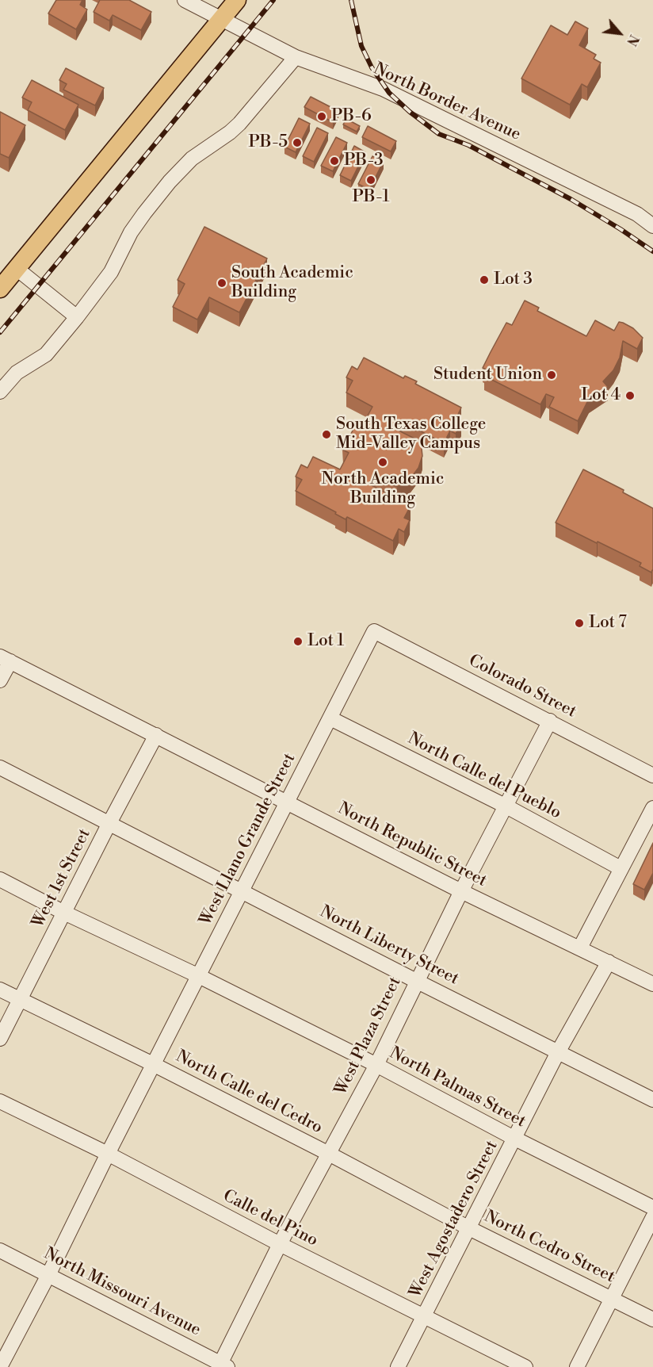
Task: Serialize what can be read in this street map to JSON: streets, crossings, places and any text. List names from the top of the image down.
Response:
{
  "streets": {
    "street": [
      "North Border Avenue",
      "Colorado Street",
      "North Calle del Pueblo",
      "West Llano Grande Street",
      "North Republic Street",
      "West 1st Street",
      "North Liberty Street",
      "West Plaza Street",
      "North Palmas Street",
      "North Calle del Cedro",
      "Calle del Pino",
      "West Agostadero Street",
      "North Cedro Street",
      "North Missouri Avenue"
    ]
  },
  "crossings": [
    ["Colorado Street", "West Llano Grande Street"],
    ["Colorado Street", "West Plaza Street"],
    ["North Calle del Pueblo", "West Llano Grande Street"],
    ["North Calle del Pueblo", "West Plaza Street"],
    ["West Llano Grande Street", "North Republic Street"],
    ["West Llano Grande Street", "North Liberty Street"],
    ["West Llano Grande Street", "North Palmas Street"],
    ["West Llano Grande Street", "North Calle del Cedro"],
    ["West Llano Grande Street", "Calle del Pino"],
    ["North Republic Street", "West 1st Street"],
    ["North Republic Street", "West Plaza Street"],
    ["North Republic Street", "West Agostadero Street"],
    ["West 1st Street", "North Liberty Street"],
    ["West 1st Street", "North Palmas Street"],
    ["North Liberty Street", "West Plaza Street"],
    ["North Liberty Street", "West Agostadero Street"],
    ["West Plaza Street", "North Palmas Street"],
    ["West Plaza Street", "North Calle del Cedro"],
    ["West Plaza Street", "Calle del Pino"],
    ["West Plaza Street", "North Cedro Street"],
    ["West Plaza Street", "North Missouri Avenue"],
    ["North Palmas Street", "West Agostadero Street"],
    ["North Calle del Cedro", "North Cedro Street"],
    ["Calle del Pino", "West Agostadero Street"],
    ["West Agostadero Street", "North Cedro Street"]
  ],
  "places": [
    "PB-6",
    "PB-5",
    "PB-3",
    "PB-1",
    "Lot 3",
    "South Academic Building",
    "Student Union",
    "Lot 4",
    "South Texas College Mid-Valley Campus",
    "North Academic Building",
    "Lot 7",
    "Lot 1"
  ],
  "north": "bottom right"
}
